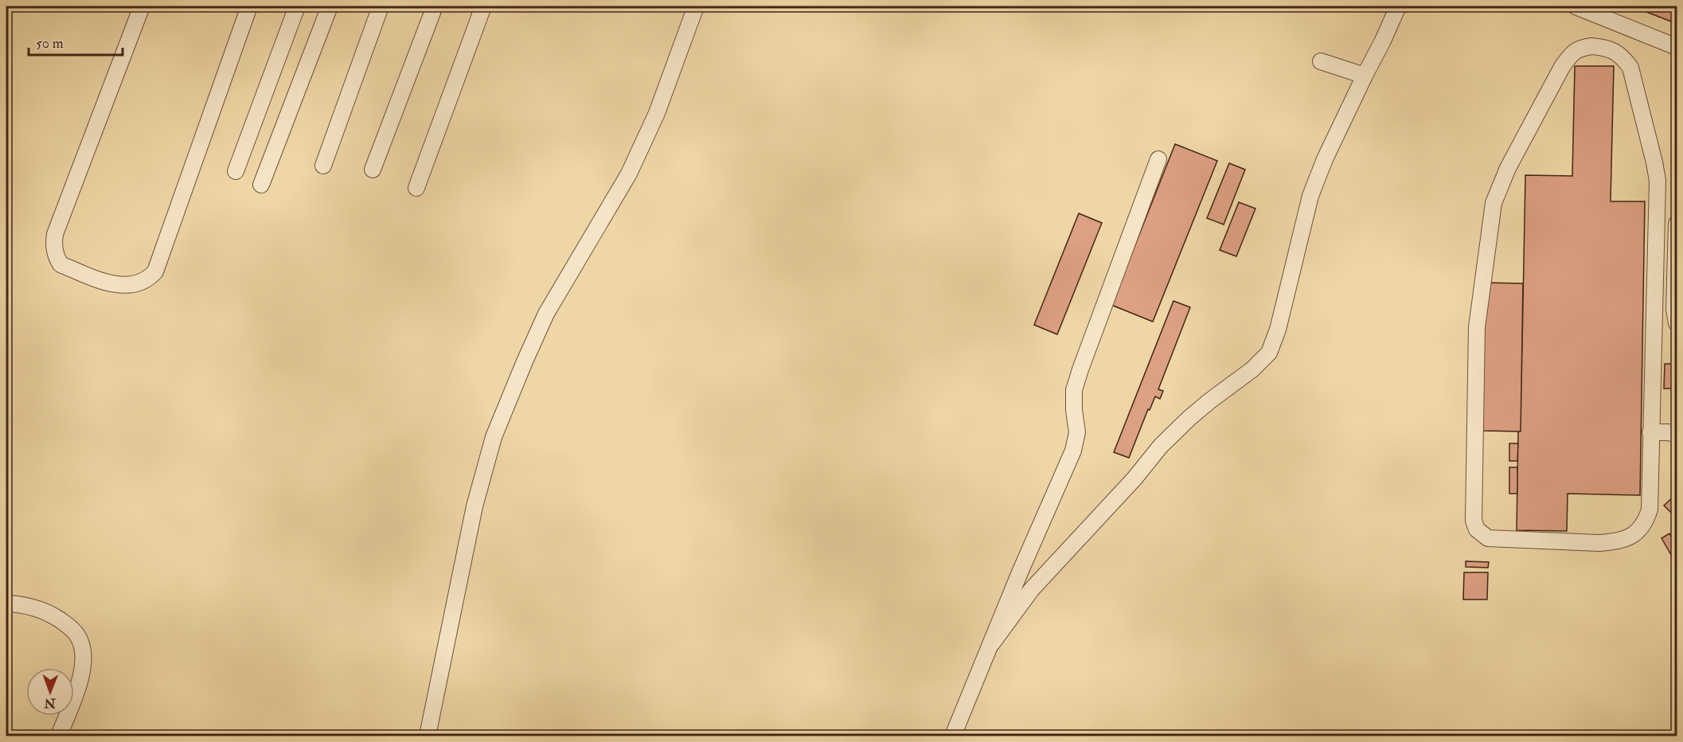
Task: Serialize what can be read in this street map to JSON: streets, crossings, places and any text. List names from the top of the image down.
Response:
{
  "scale_bar": "50 m",
  "north": "bottom"
}
